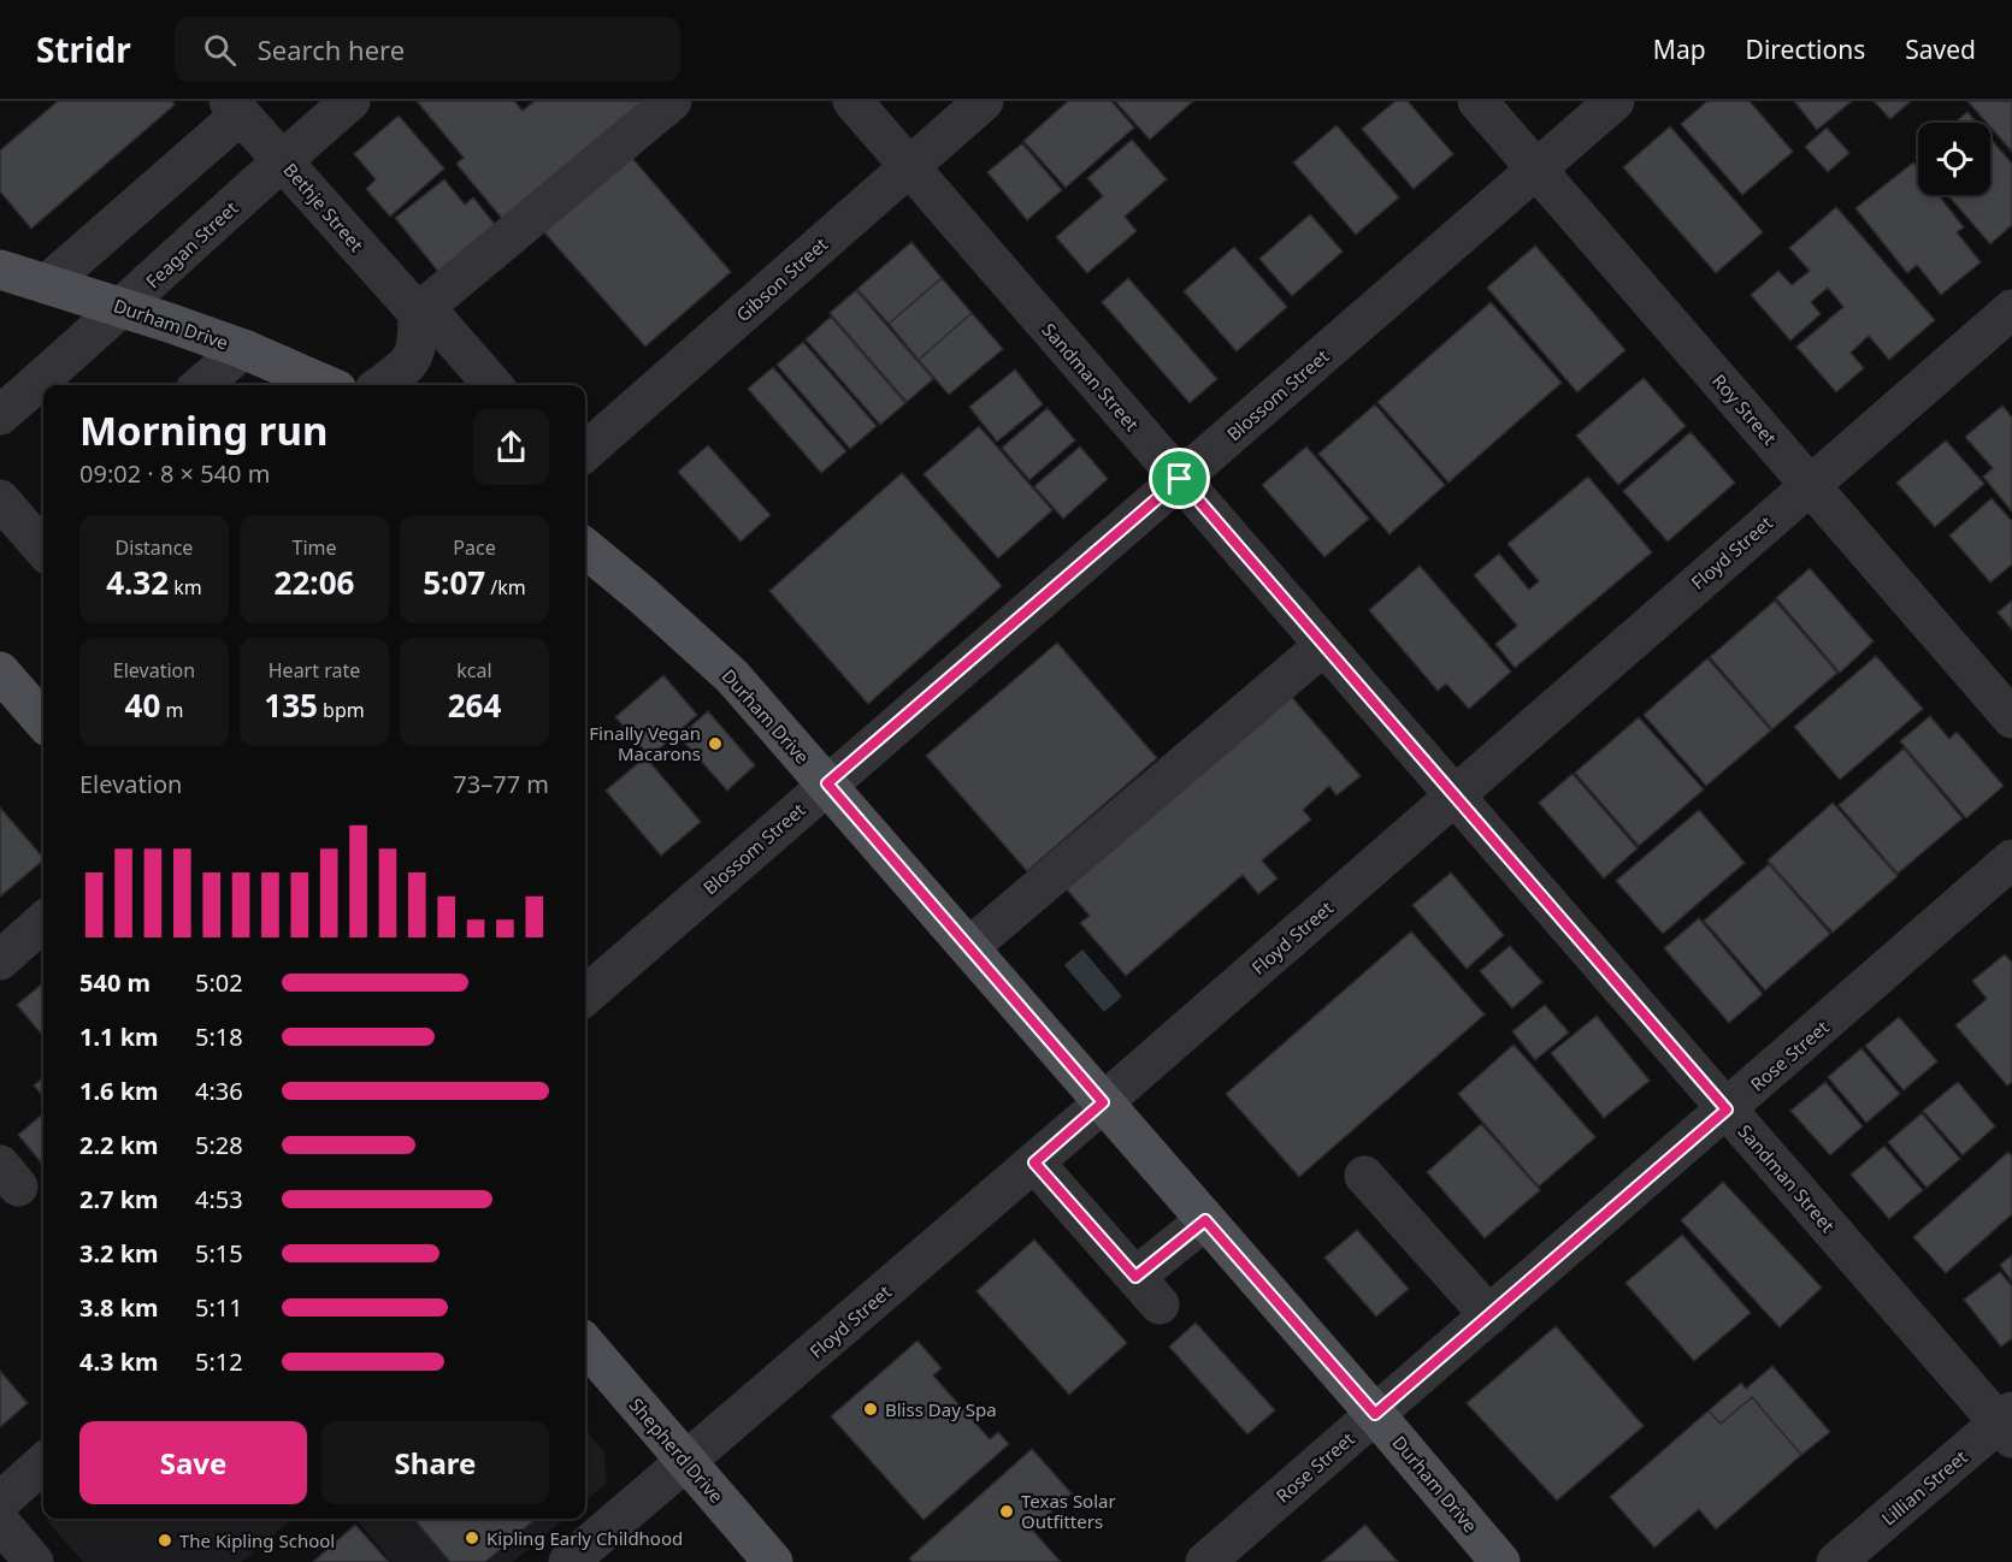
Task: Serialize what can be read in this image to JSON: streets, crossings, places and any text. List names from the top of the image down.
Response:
{
  "streets": {
    "main road": ["Durham Drive", "Shepherd Drive"],
    "street": [
      "Bethje Street",
      "Feagan Street",
      "Gibson Street",
      "Sandman Street",
      "Blossom Street",
      "Roy Street",
      "Floyd Street",
      "Rose Street",
      "Lillian Street"
    ]
  },
  "crossings": [
    ["Bethje Street", "Feagan Street"],
    ["Feagan Street", "Durham Drive"],
    ["Gibson Street", "Sandman Street"],
    ["Durham Drive", "Blossom Street"],
    ["Durham Drive", "Floyd Street"],
    ["Durham Drive", "Rose Street"],
    ["Sandman Street", "Blossom Street"],
    ["Sandman Street", "Floyd Street"],
    ["Sandman Street", "Rose Street"],
    ["Sandman Street", "Lillian Street"],
    ["Blossom Street", "Roy Street"],
    ["Roy Street", "Floyd Street"],
    ["Floyd Street", "Shepherd Drive"]
  ],
  "places": [
    "Finally Vegan Macarons",
    "Bliss Day Spa",
    "Texas Solar Outfitters",
    "Kipling Early Childhood",
    "The Kipling School"
  ],
  "page": {
    "header": "Stridr",
    "search": "Search here",
    "nav": ["Map", "Directions", "Saved"],
    "heading": ["Morning run", "09:02 · 8 × 540 m"],
    "stats": [
      ["Distance", "4.32 km"],
      ["Time", "22:06"],
      ["Pace", "5:07 /km"],
      ["Elevation", "40 m"],
      ["Heart rate", "135 bpm"],
      ["kcal", "264"]
    ],
    "chart": ["Elevation", "73–77 m"],
    "list": [
      {
        "name": "540 m",
        "note": "5:02"
      },
      {
        "name": "1.1 km",
        "note": "5:18"
      },
      {
        "name": "1.6 km",
        "note": "4:36"
      },
      {
        "name": "2.2 km",
        "note": "5:28"
      },
      {
        "name": "2.7 km",
        "note": "4:53"
      },
      {
        "name": "3.2 km",
        "note": "5:15"
      },
      {
        "name": "3.8 km",
        "note": "5:11"
      },
      {
        "name": "4.3 km",
        "note": "5:12"
      }
    ],
    "buttons": ["Save", "Share"]
  }
}
